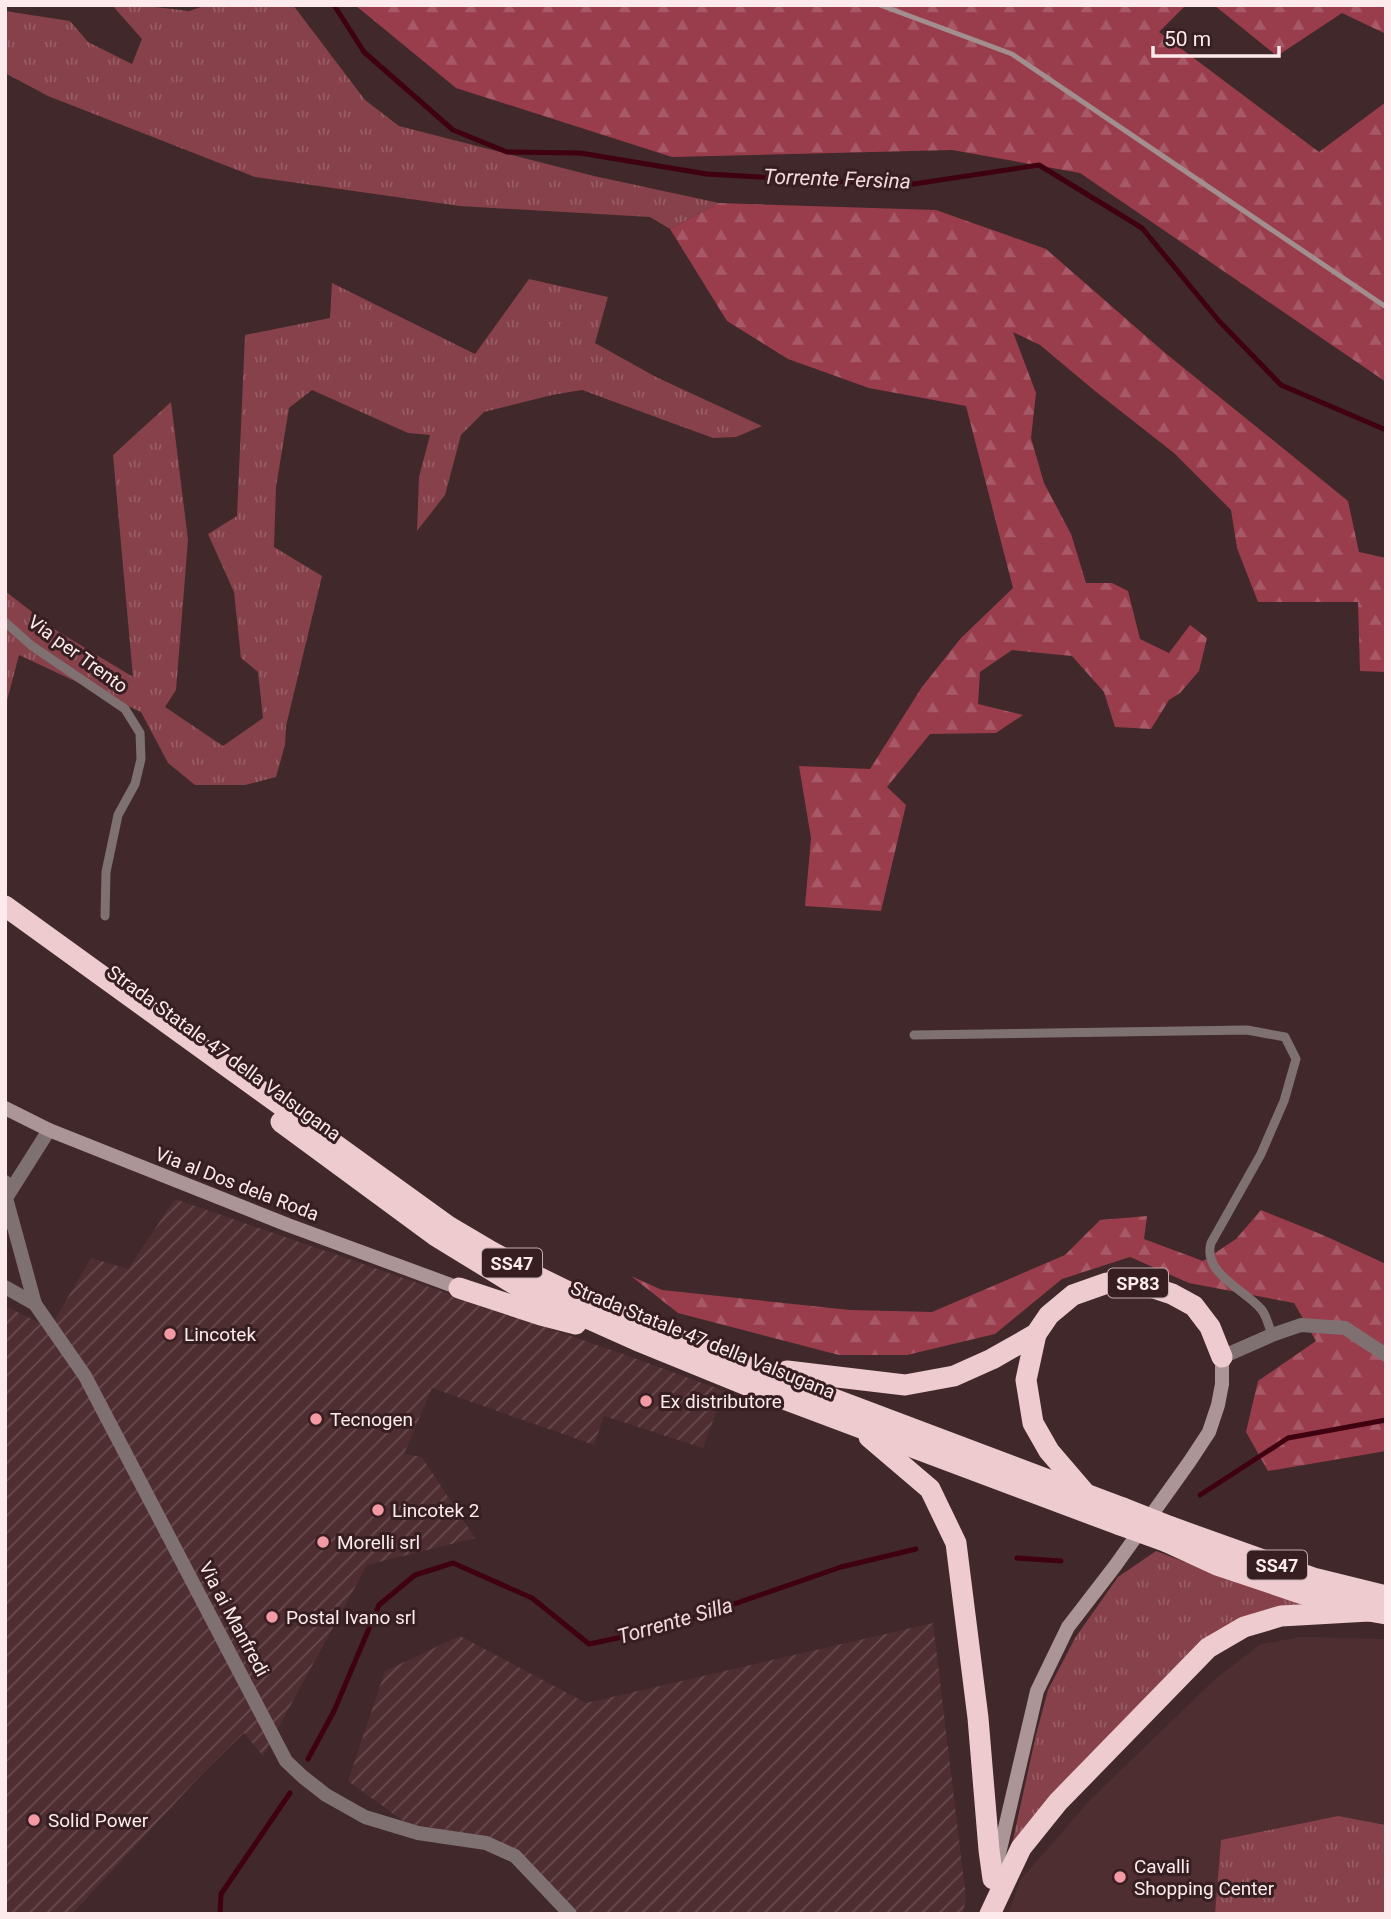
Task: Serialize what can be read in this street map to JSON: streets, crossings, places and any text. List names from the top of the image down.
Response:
{
  "streets": {
    "highway": ["Strada Statale 47 della Valsugana", "SS47", "SP83"],
    "main road": ["Via al Dos dela Roda"],
    "street": ["Via ai Manfredi"],
    "lane": ["Via per Trento"]
  },
  "crossings": [
    ["Strada Statale 47 della Valsugana", "SP83"]
  ],
  "water": ["Torrente Fersina", "Torrente Silla"],
  "places": [
    "Lincotek",
    "Ex distributore",
    "Tecnogen",
    "Lincotek 2",
    "Morelli srl",
    "Postal Ivano srl",
    "Solid Power",
    "Cavalli Shopping Center"
  ],
  "scale_bar": "50 m"
}
